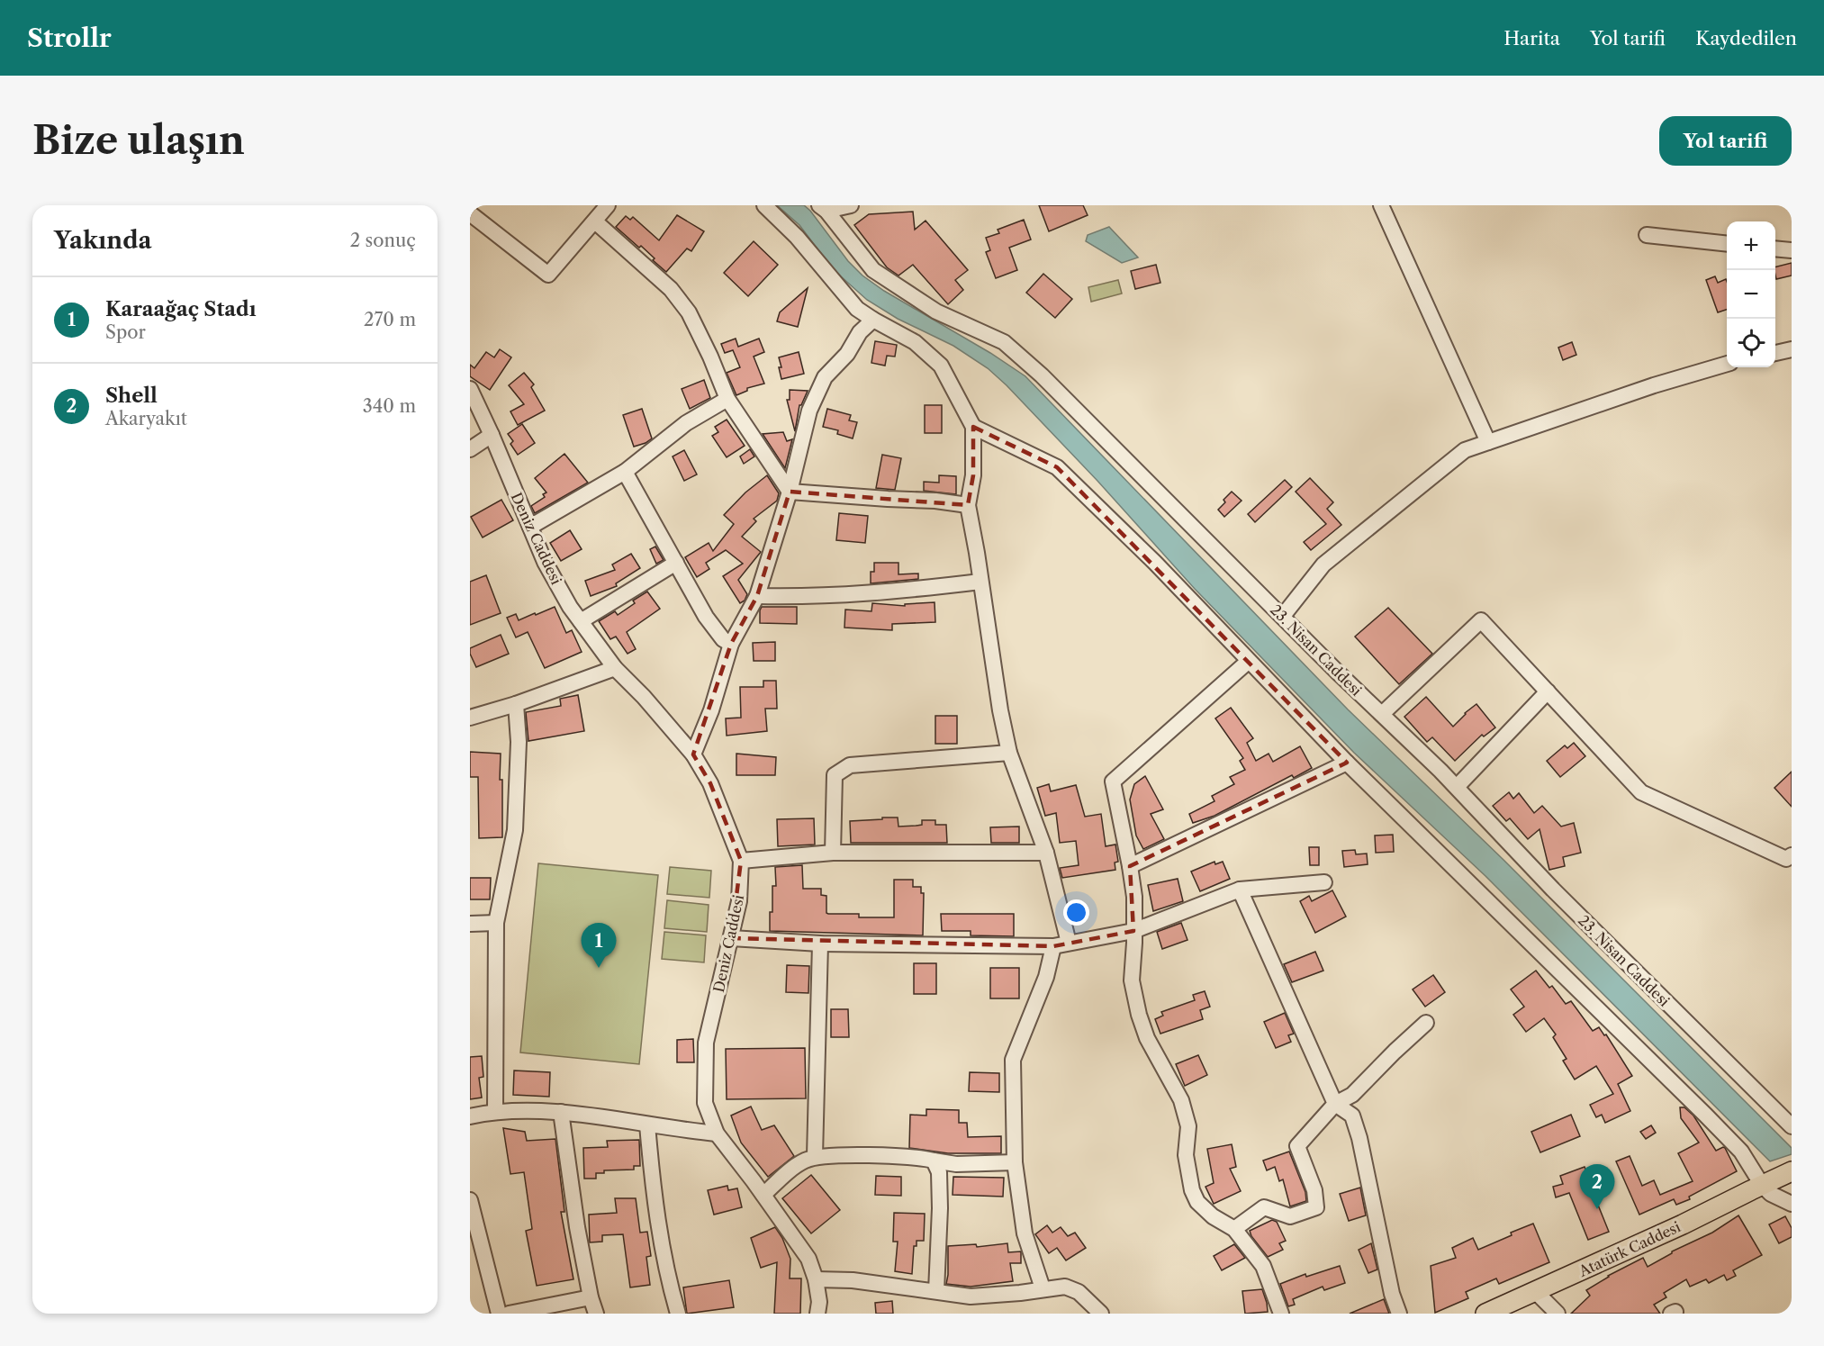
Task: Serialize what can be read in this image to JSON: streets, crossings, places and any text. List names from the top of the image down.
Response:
{
  "streets": {
    "main road": ["Atatürk Caddesi"],
    "street": ["Deniz Caddesi", "23. Nisan Caddesi"]
  },
  "page": {
    "header": "Strollr",
    "nav": ["Harita", "Yol tarifi", "Kaydedilen"],
    "buttons": "Yol tarifi",
    "title": "Bize ulaşın",
    "heading": ["Yakında", "2 sonuç"],
    "map_buttons": ["+", "−"],
    "list": [
      {
        "mark": "1",
        "name": "Karaağaç Stadı",
        "note": "Spor",
        "value": "270 m"
      },
      {
        "mark": "2",
        "name": "Shell",
        "note": "Akaryakıt",
        "value": "340 m"
      }
    ],
    "pins": ["1", "2"]
  }
}
